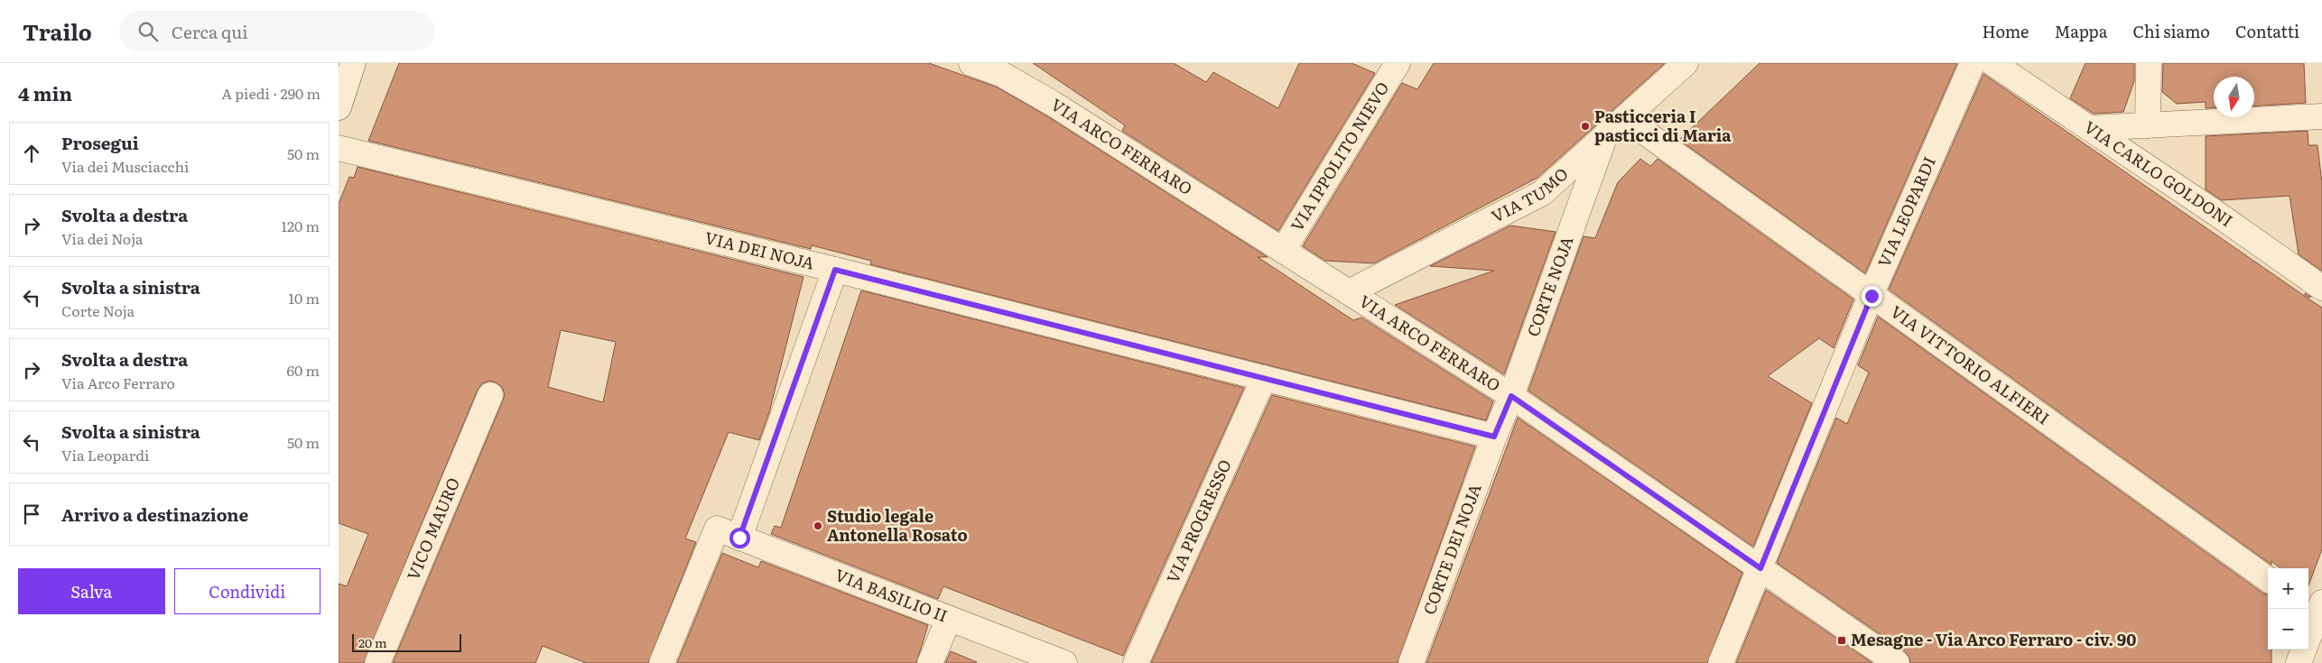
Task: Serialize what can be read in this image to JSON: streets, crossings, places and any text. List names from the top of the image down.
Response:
{
  "streets": {
    "street": [
      "VIA ARCO FERRARO",
      "VIA IPPOLITO NIEVO",
      "VIA CARLO GOLDONI",
      "VIA TUMO",
      "VIA LEOPARDI",
      "VIA DEI NOJA",
      "CORTE NOJA",
      "VIA VITTORIO ALFIERI",
      "VIA PROGRESSO",
      "VICO MAURO",
      "CORTE DEI NOJA",
      "VIA BASILIO II"
    ]
  },
  "crossings": [
    ["VIA ARCO FERRARO", "VIA IPPOLITO NIEVO"],
    ["VIA ARCO FERRARO", "VIA TUMO"],
    ["VIA ARCO FERRARO", "VIA LEOPARDI"],
    ["VIA ARCO FERRARO", "CORTE NOJA"],
    ["VIA TUMO", "CORTE NOJA"],
    ["VIA TUMO", "VIA VITTORIO ALFIERI"],
    ["VIA LEOPARDI", "VIA VITTORIO ALFIERI"],
    ["VIA DEI NOJA", "CORTE NOJA"],
    ["VIA DEI NOJA", "VIA PROGRESSO"],
    ["VIA DEI NOJA", "CORTE DEI NOJA"],
    ["CORTE NOJA", "CORTE DEI NOJA"]
  ],
  "places": {
    "other": ["Pasticceria I pasticci di Maria", "Studio legale Antonella Rosato"],
    "transit": ["Mesagne - Via Arco Ferraro - civ. 90"]
  },
  "scale_bar": "20 m",
  "north": "bottom",
  "page": {
    "header": "Trailo",
    "search": "Cerca qui",
    "nav": [
      "Home",
      "Mappa",
      "Chi siamo",
      "Contatti"
    ],
    "heading": ["4 min", "A piedi · 290 m"],
    "list": [
      ["Prosegui", "Via dei Musciacchi", "50 m"],
      ["Svolta a destra", "Via dei Noja", "120 m"],
      ["Svolta a sinistra", "Corte Noja", "10 m"],
      ["Svolta a destra", "Via Arco Ferraro", "60 m"],
      ["Svolta a sinistra", "Via Leopardi", "50 m"],
      "Arrivo a destinazione"
    ],
    "buttons": ["Salva", "Condividi"],
    "map_buttons": ["+", "−"],
    "scale": "20 m"
  }
}
